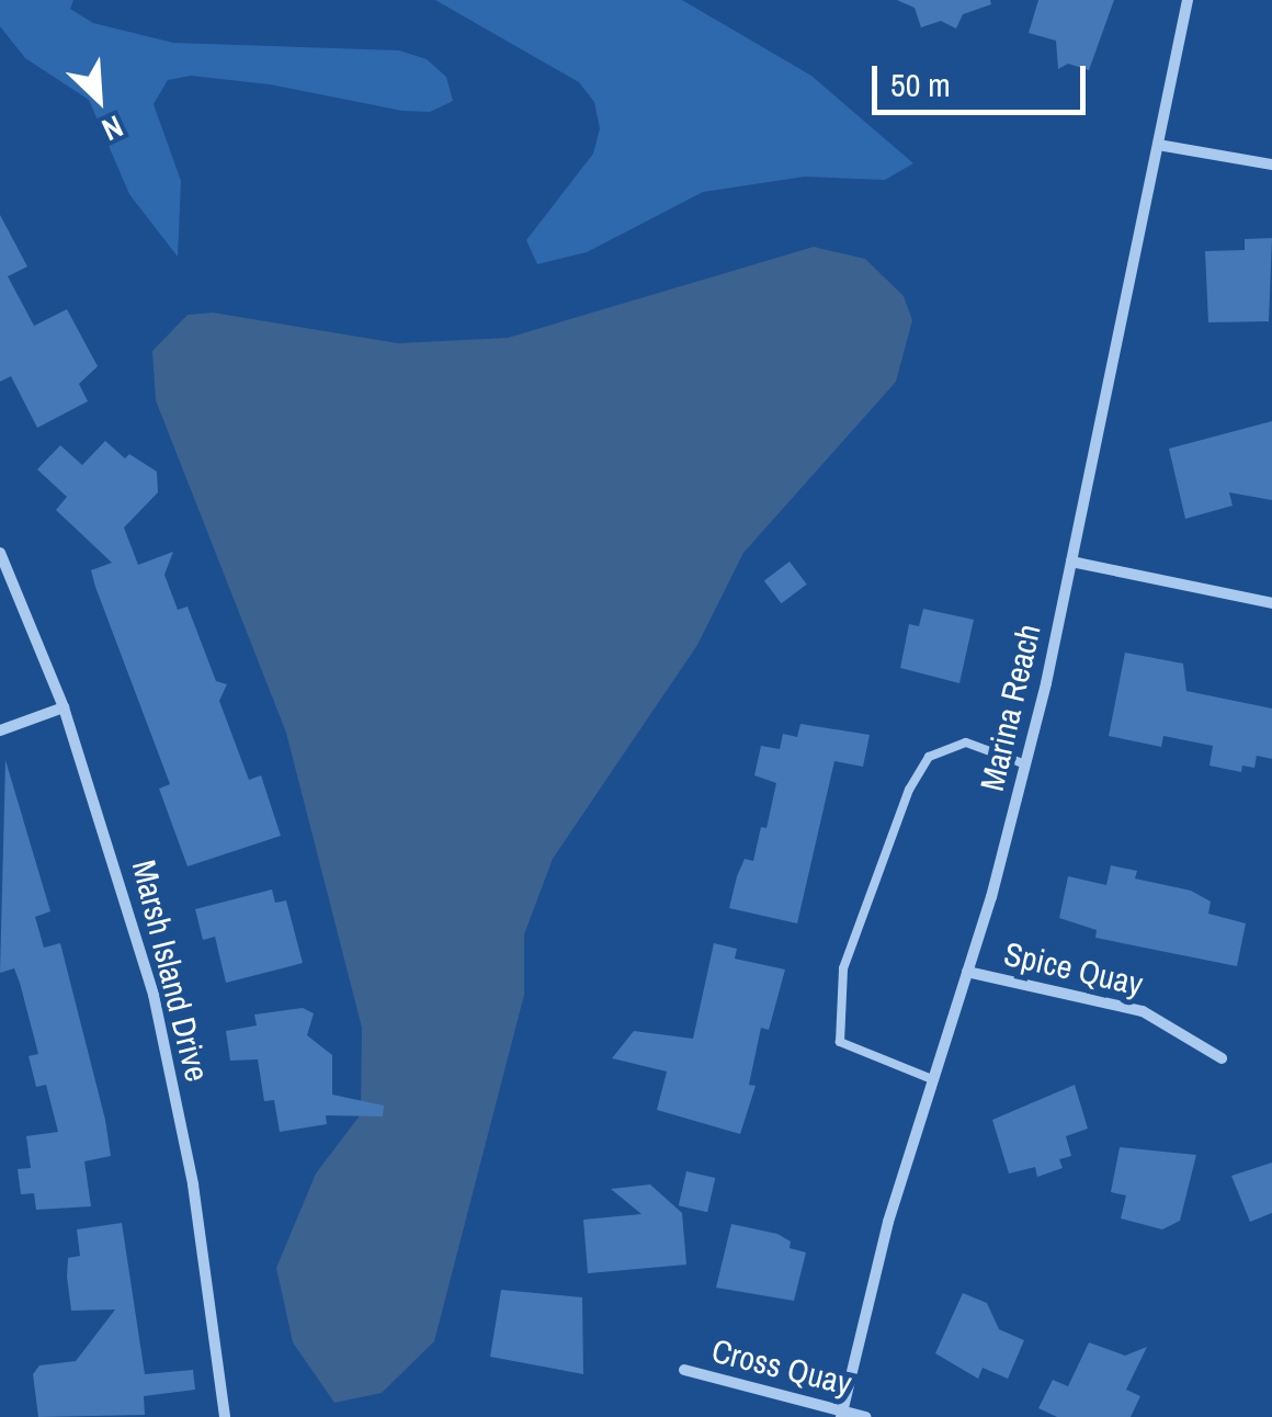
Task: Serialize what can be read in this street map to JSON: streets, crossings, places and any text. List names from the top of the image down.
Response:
{
  "streets": {
    "street": [
      "Marina Reach",
      "Spice Quay",
      "Marsh Island Drive",
      "Cross Quay"
    ]
  },
  "crossings": [
    ["Marina Reach", "Spice Quay"],
    ["Marina Reach", "Cross Quay"]
  ],
  "scale_bar": "50 m",
  "north": "bottom right"
}
